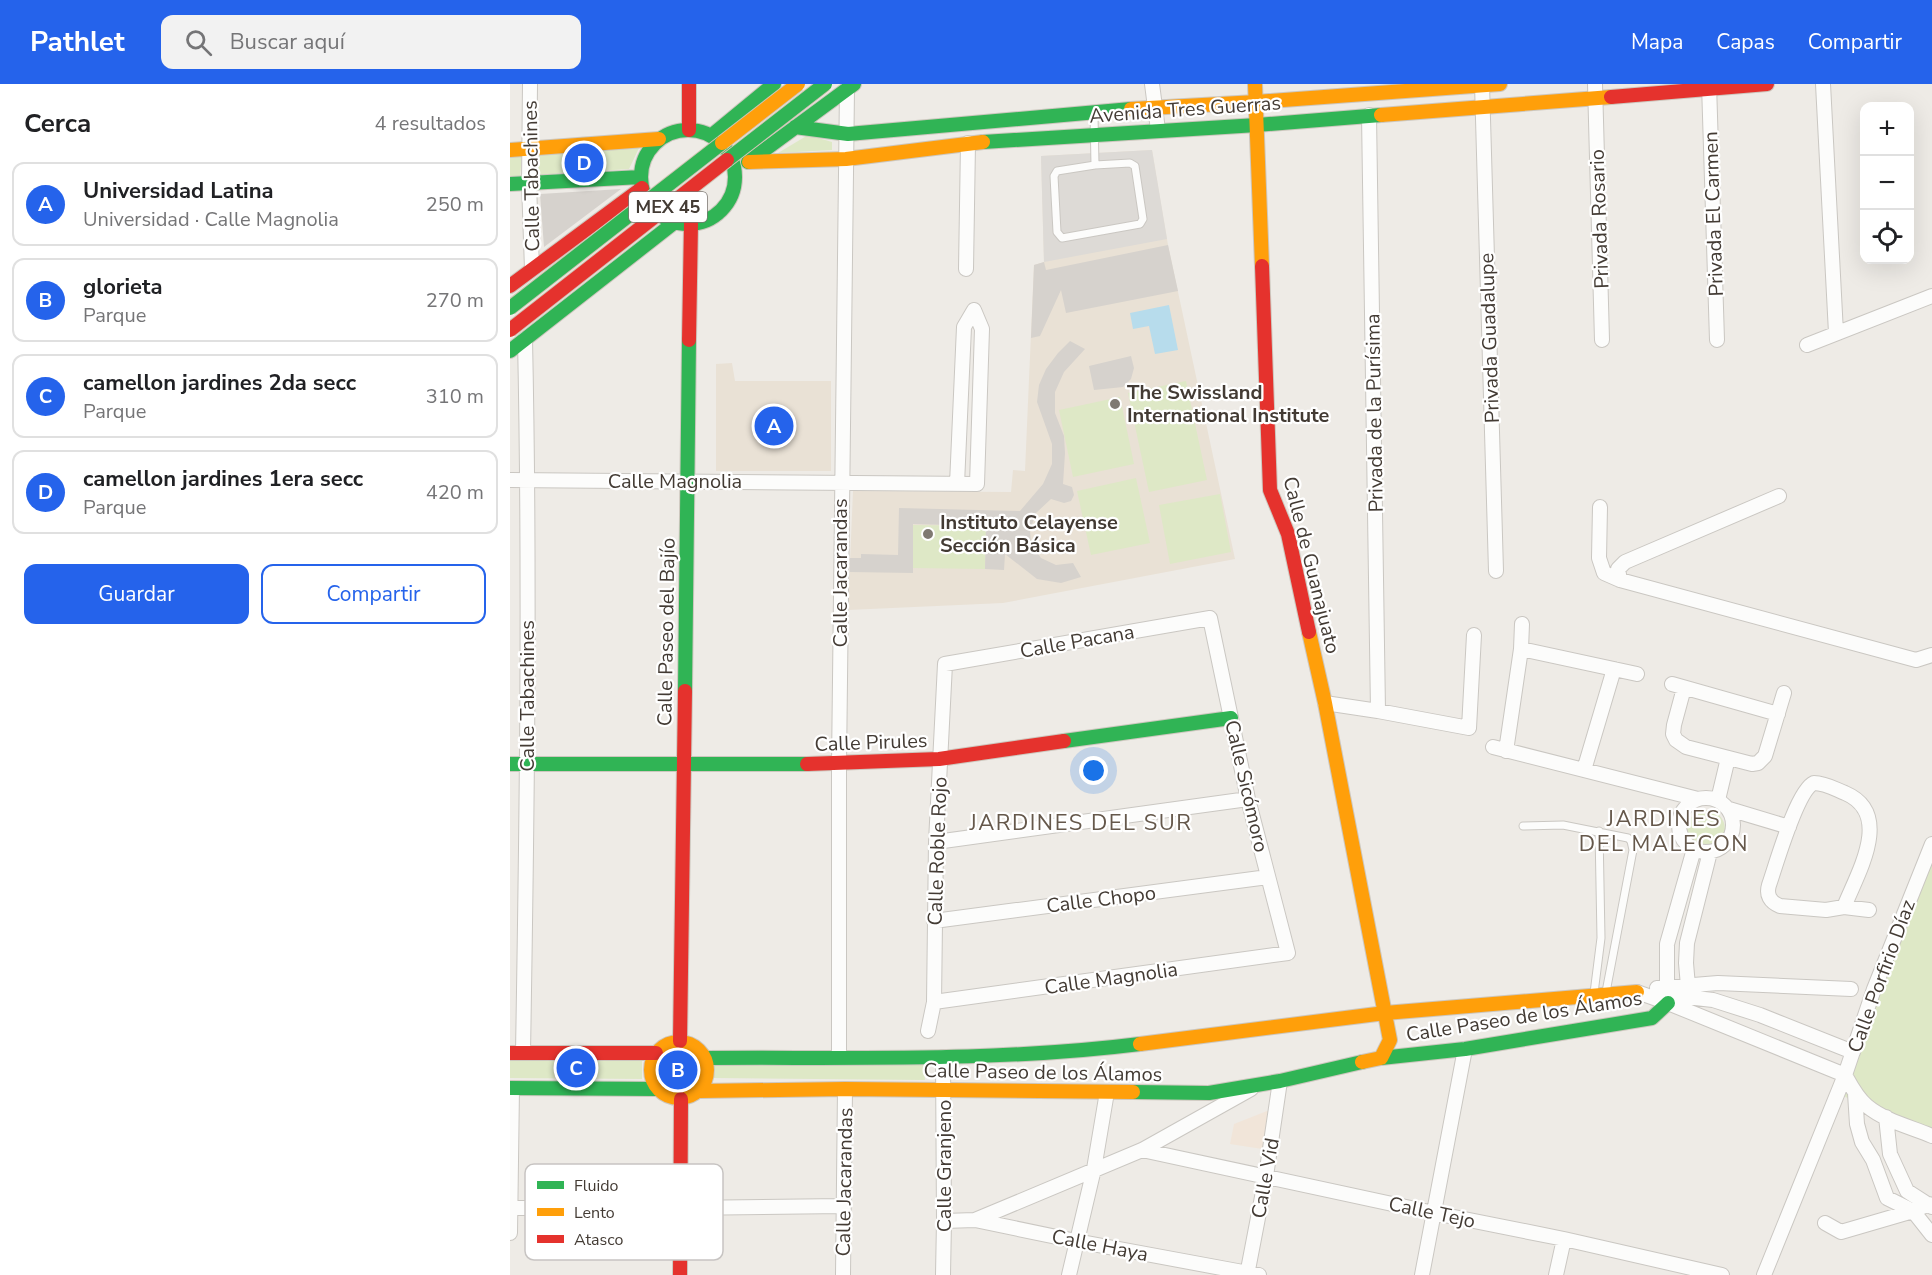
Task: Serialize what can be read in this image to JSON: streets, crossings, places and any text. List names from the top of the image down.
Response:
{
  "streets": {
    "main road": [
      "Avenida Tres Guerras",
      "MEX 45",
      "Calle de Guanajuato",
      "Calle Paseo del Bajío",
      "Calle Pirules",
      "Calle Paseo de los Álamos"
    ],
    "street": [
      "Calle Tabachines",
      "Privada El Carmen",
      "Privada Rosario",
      "Privada Guadalupe",
      "Privada de la Purísima",
      "Calle Magnolia",
      "Calle Jacarandas",
      "Calle Pacana",
      "Calle Sicómoro",
      "Calle Roble Rojo",
      "Calle Chopo",
      "Calle Porfirio Díaz",
      "Calle Granjeno",
      "Calle Vid",
      "Calle Tejo",
      "Calle Haya"
    ]
  },
  "crossings": [
    ["Avenida Tres Guerras", "Privada El Carmen"],
    ["Avenida Tres Guerras", "Privada Rosario"],
    ["Avenida Tres Guerras", "Privada Guadalupe"],
    ["Avenida Tres Guerras", "Privada de la Purísima"],
    ["Avenida Tres Guerras", "Calle de Guanajuato"],
    ["Avenida Tres Guerras", "Calle Jacarandas"],
    ["Calle Tabachines", "Calle Magnolia"],
    ["Calle Tabachines", "Calle Pirules"],
    ["Calle Magnolia", "Calle Jacarandas"],
    ["Calle Magnolia", "Calle Paseo del Bajío"],
    ["Calle Magnolia", "Calle Sicómoro"],
    ["Calle Magnolia", "Calle Roble Rojo"],
    ["Calle de Guanajuato", "Calle Paseo de los Álamos"],
    ["Calle Jacarandas", "Calle Pirules"],
    ["Calle Jacarandas", "Calle Paseo de los Álamos"],
    ["Calle Paseo del Bajío", "Calle Pirules"],
    ["Calle Paseo del Bajío", "Calle Paseo de los Álamos"],
    ["Calle Pacana", "Calle Sicómoro"],
    ["Calle Pacana", "Calle Roble Rojo"],
    ["Calle Pirules", "Calle Sicómoro"],
    ["Calle Pirules", "Calle Roble Rojo"],
    ["Calle Sicómoro", "Calle Chopo"],
    ["Calle Roble Rojo", "Calle Chopo"],
    ["Calle Porfirio Díaz", "Calle Paseo de los Álamos"],
    ["Calle Paseo de los Álamos", "Calle Granjeno"],
    ["Calle Paseo de los Álamos", "Calle Vid"],
    ["Calle Vid", "Calle Tejo"],
    ["Calle Vid", "Calle Haya"]
  ],
  "districts": ["JARDINES DEL MALECON", "JARDINES DEL SUR"],
  "places": ["The Swissland International Institute", "Instituto Celayense Sección Básica"],
  "legend": ["Fluido", "Lento", "Atasco"],
  "page": {
    "header": "Pathlet",
    "search": "Buscar aquí",
    "nav": ["Mapa", "Capas", "Compartir"],
    "heading": ["Cerca", "4 resultados"],
    "map_buttons": ["+", "−"],
    "pins": [
      "D",
      "A",
      "C",
      "B"
    ],
    "list": [
      {
        "mark": "A",
        "name": "Universidad Latina",
        "note": "Universidad · Calle Magnolia",
        "value": "250 m"
      },
      {
        "mark": "B",
        "name": "glorieta",
        "note": "Parque",
        "value": "270 m"
      },
      {
        "mark": "C",
        "name": "camellon jardines 2da secc",
        "note": "Parque",
        "value": "310 m"
      },
      {
        "mark": "D",
        "name": "camellon jardines 1era secc",
        "note": "Parque",
        "value": "420 m"
      }
    ],
    "buttons": ["Guardar", "Compartir"]
  }
}
